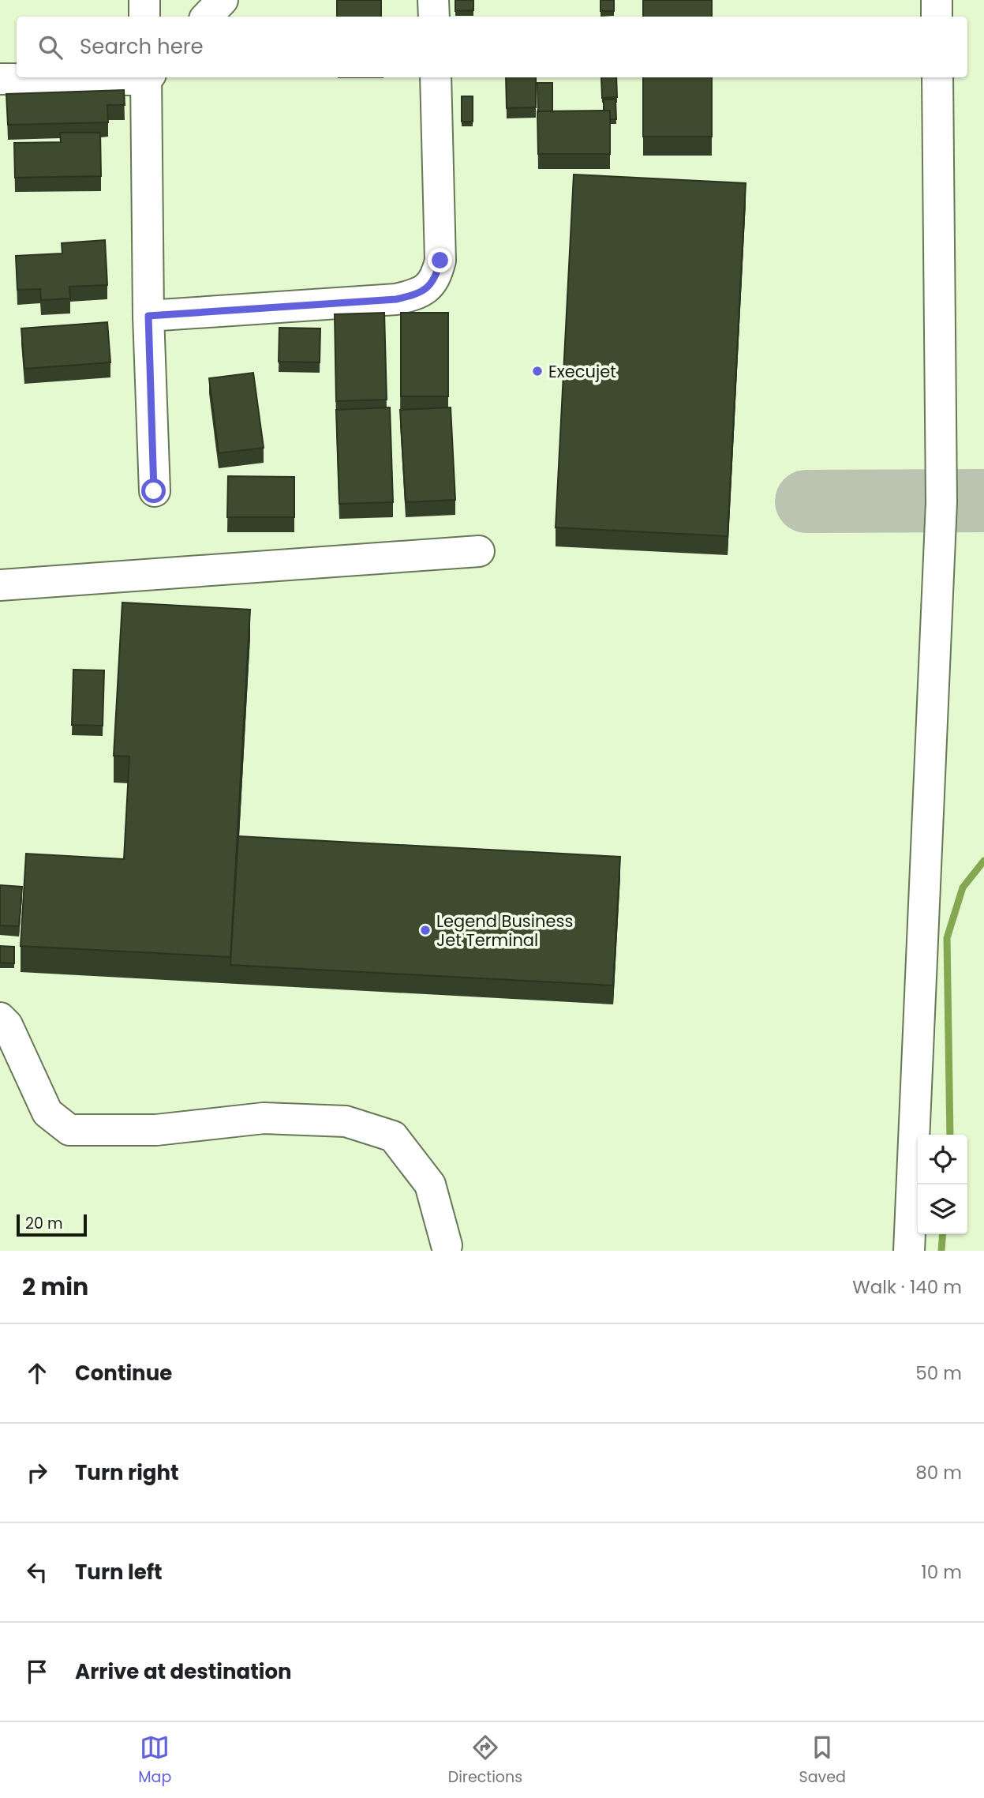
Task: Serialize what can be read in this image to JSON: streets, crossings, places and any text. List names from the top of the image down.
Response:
{
  "places": ["Execujet", "Legend Business Jet Terminal"],
  "scale_bar": "20 m",
  "page": {
    "search": "Search here",
    "scale": "20 m",
    "heading": ["2 min", "Walk · 140 m"],
    "list": [
      ["Continue", "50 m"],
      ["Turn right", "80 m"],
      ["Turn left", "10 m"],
      "Arrive at destination"
    ],
    "nav": ["Map", "Directions", "Saved"]
  }
}
